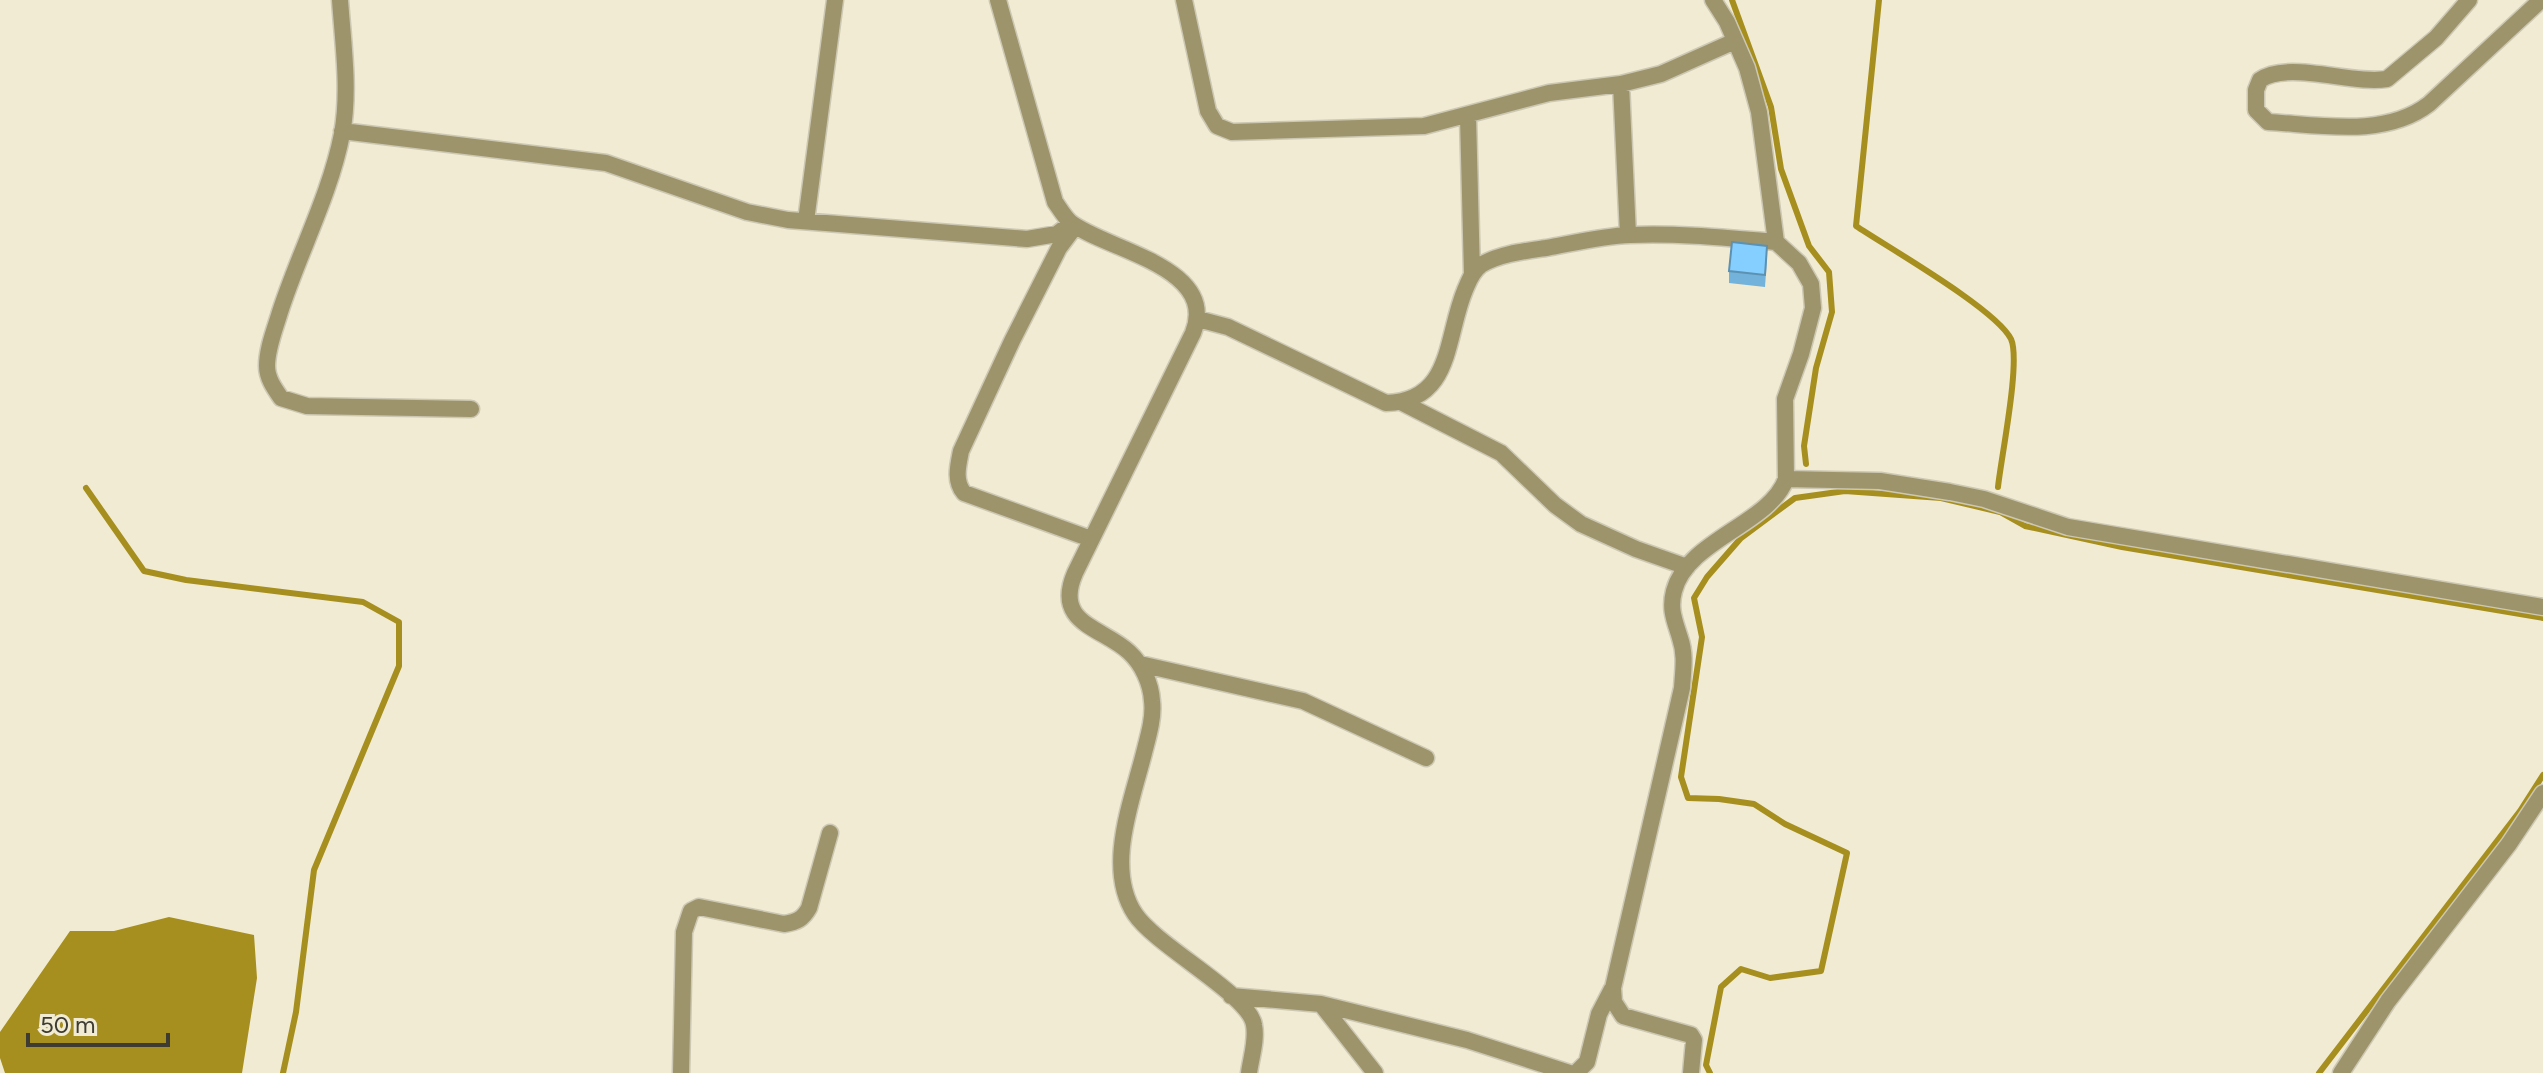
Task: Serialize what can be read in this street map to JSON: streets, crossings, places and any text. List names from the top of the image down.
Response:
{
  "scale_bar": "50 m"
}
